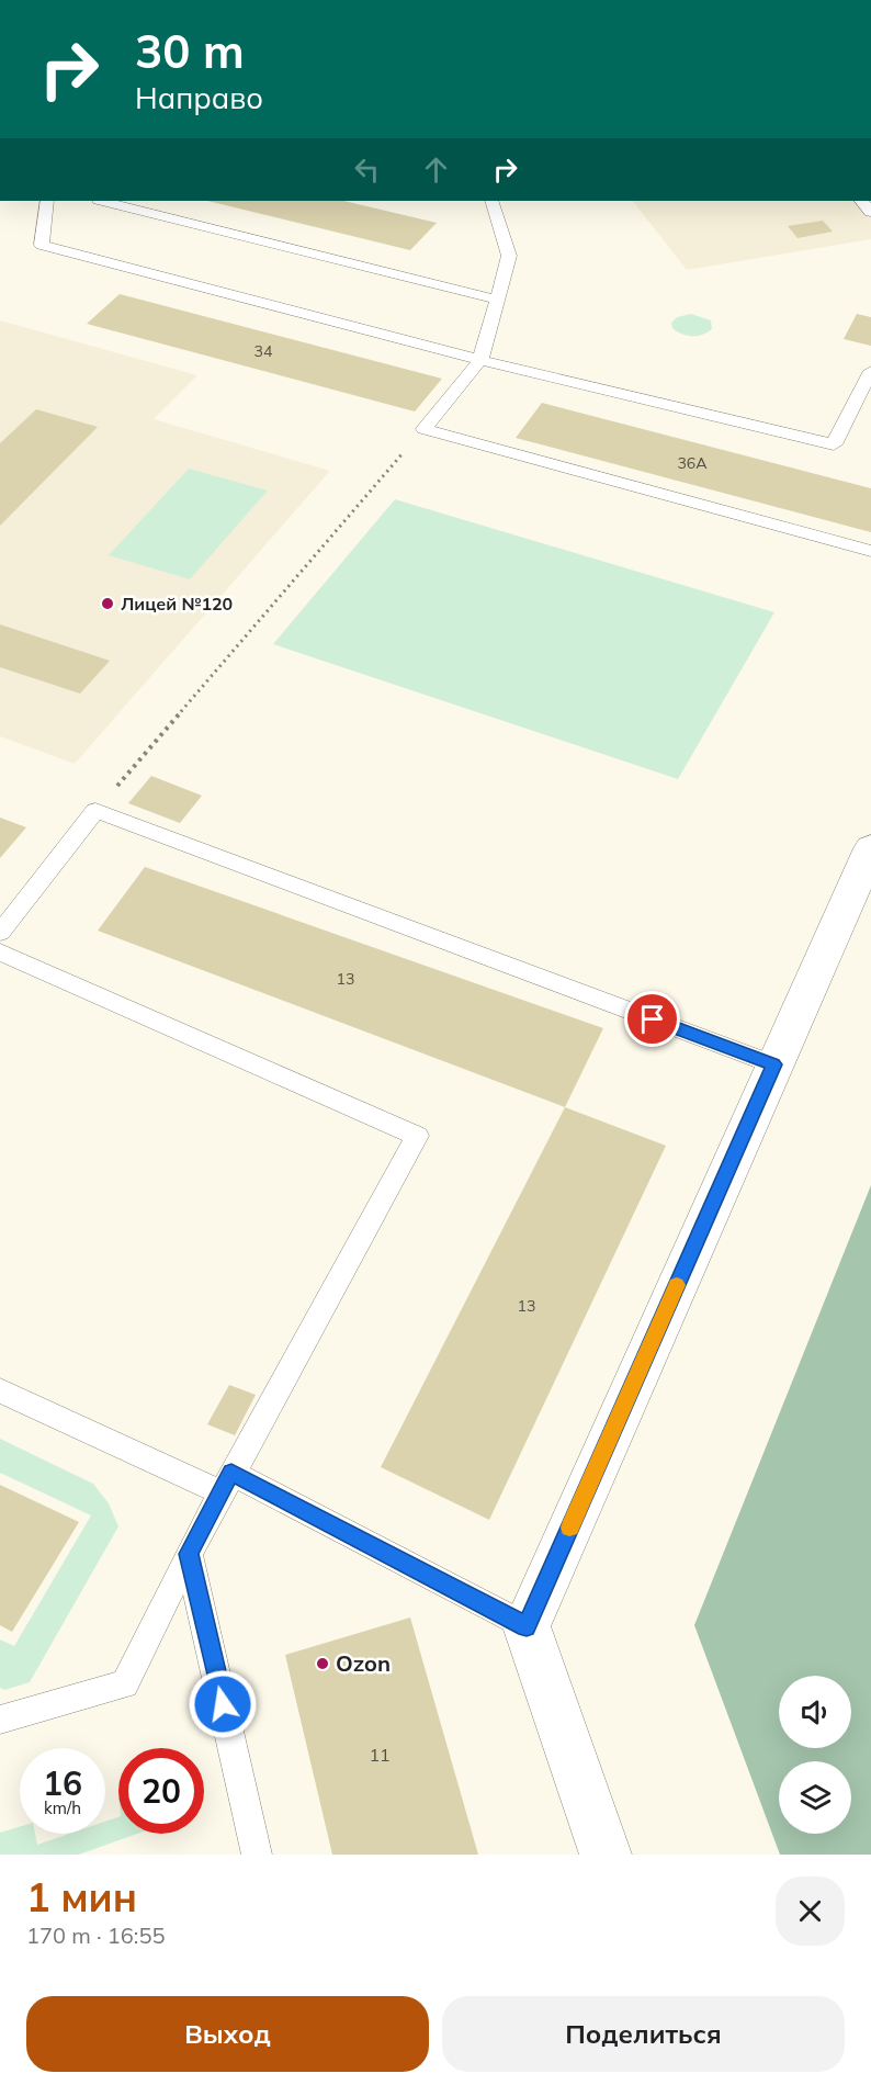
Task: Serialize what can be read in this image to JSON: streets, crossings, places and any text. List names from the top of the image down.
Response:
{
  "places": ["Лицей №120", "Ozon"],
  "house_numbers": [
    "34",
    "36А",
    "13",
    "13",
    "11"
  ],
  "page": {
    "turn": ["30 m", "Направо"],
    "speed": "16 km/h",
    "limit": "20",
    "heading": ["1 мин", "170 m · 16:55"],
    "buttons": ["Выход", "Поделиться"]
  }
}
